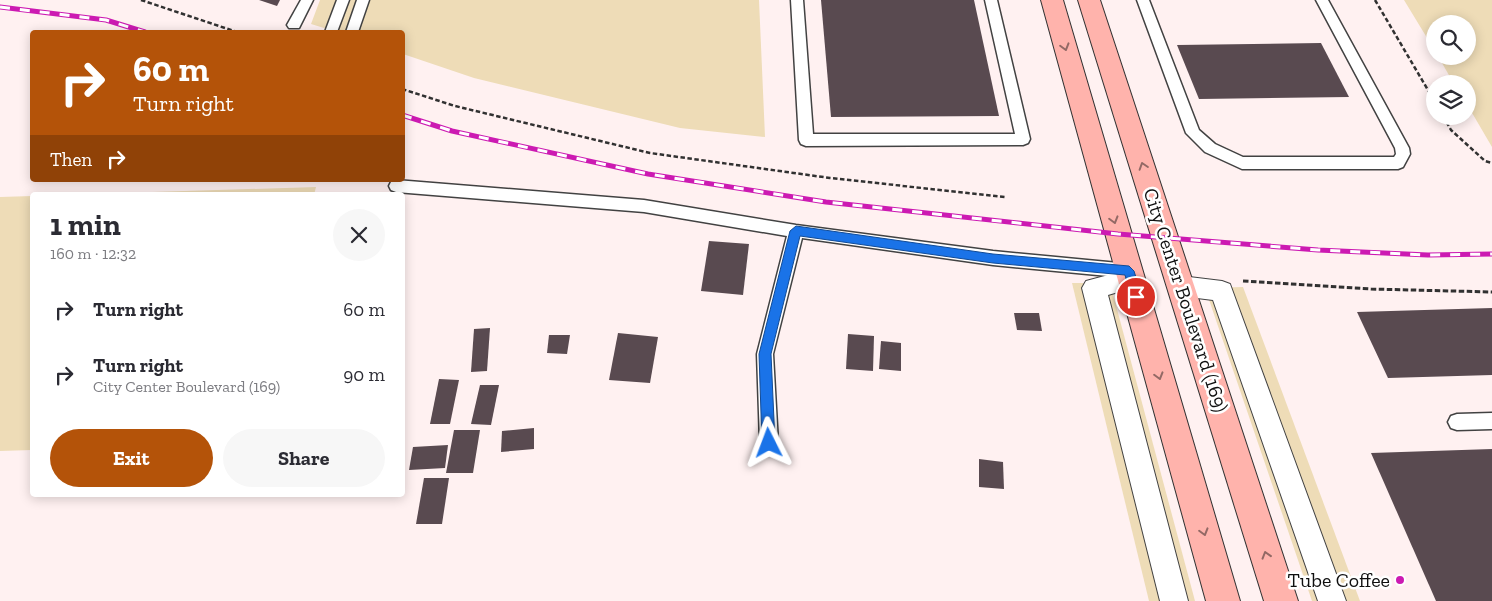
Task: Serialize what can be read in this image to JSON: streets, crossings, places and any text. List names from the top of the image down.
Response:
{
  "streets": {
    "main road": ["City Center Boulevard (169)"]
  },
  "places": ["Tube Coffee"],
  "page": {
    "turn": ["60 m", "Turn right"],
    "then": "Then",
    "heading": ["1 min", "160 m · 12:32"],
    "list": [
      {
        "name": "Turn right",
        "value": "60 m"
      },
      {
        "name": "Turn right",
        "note": "City Center Boulevard (169)",
        "value": "90 m"
      }
    ],
    "buttons": ["Exit", "Share"]
  }
}
